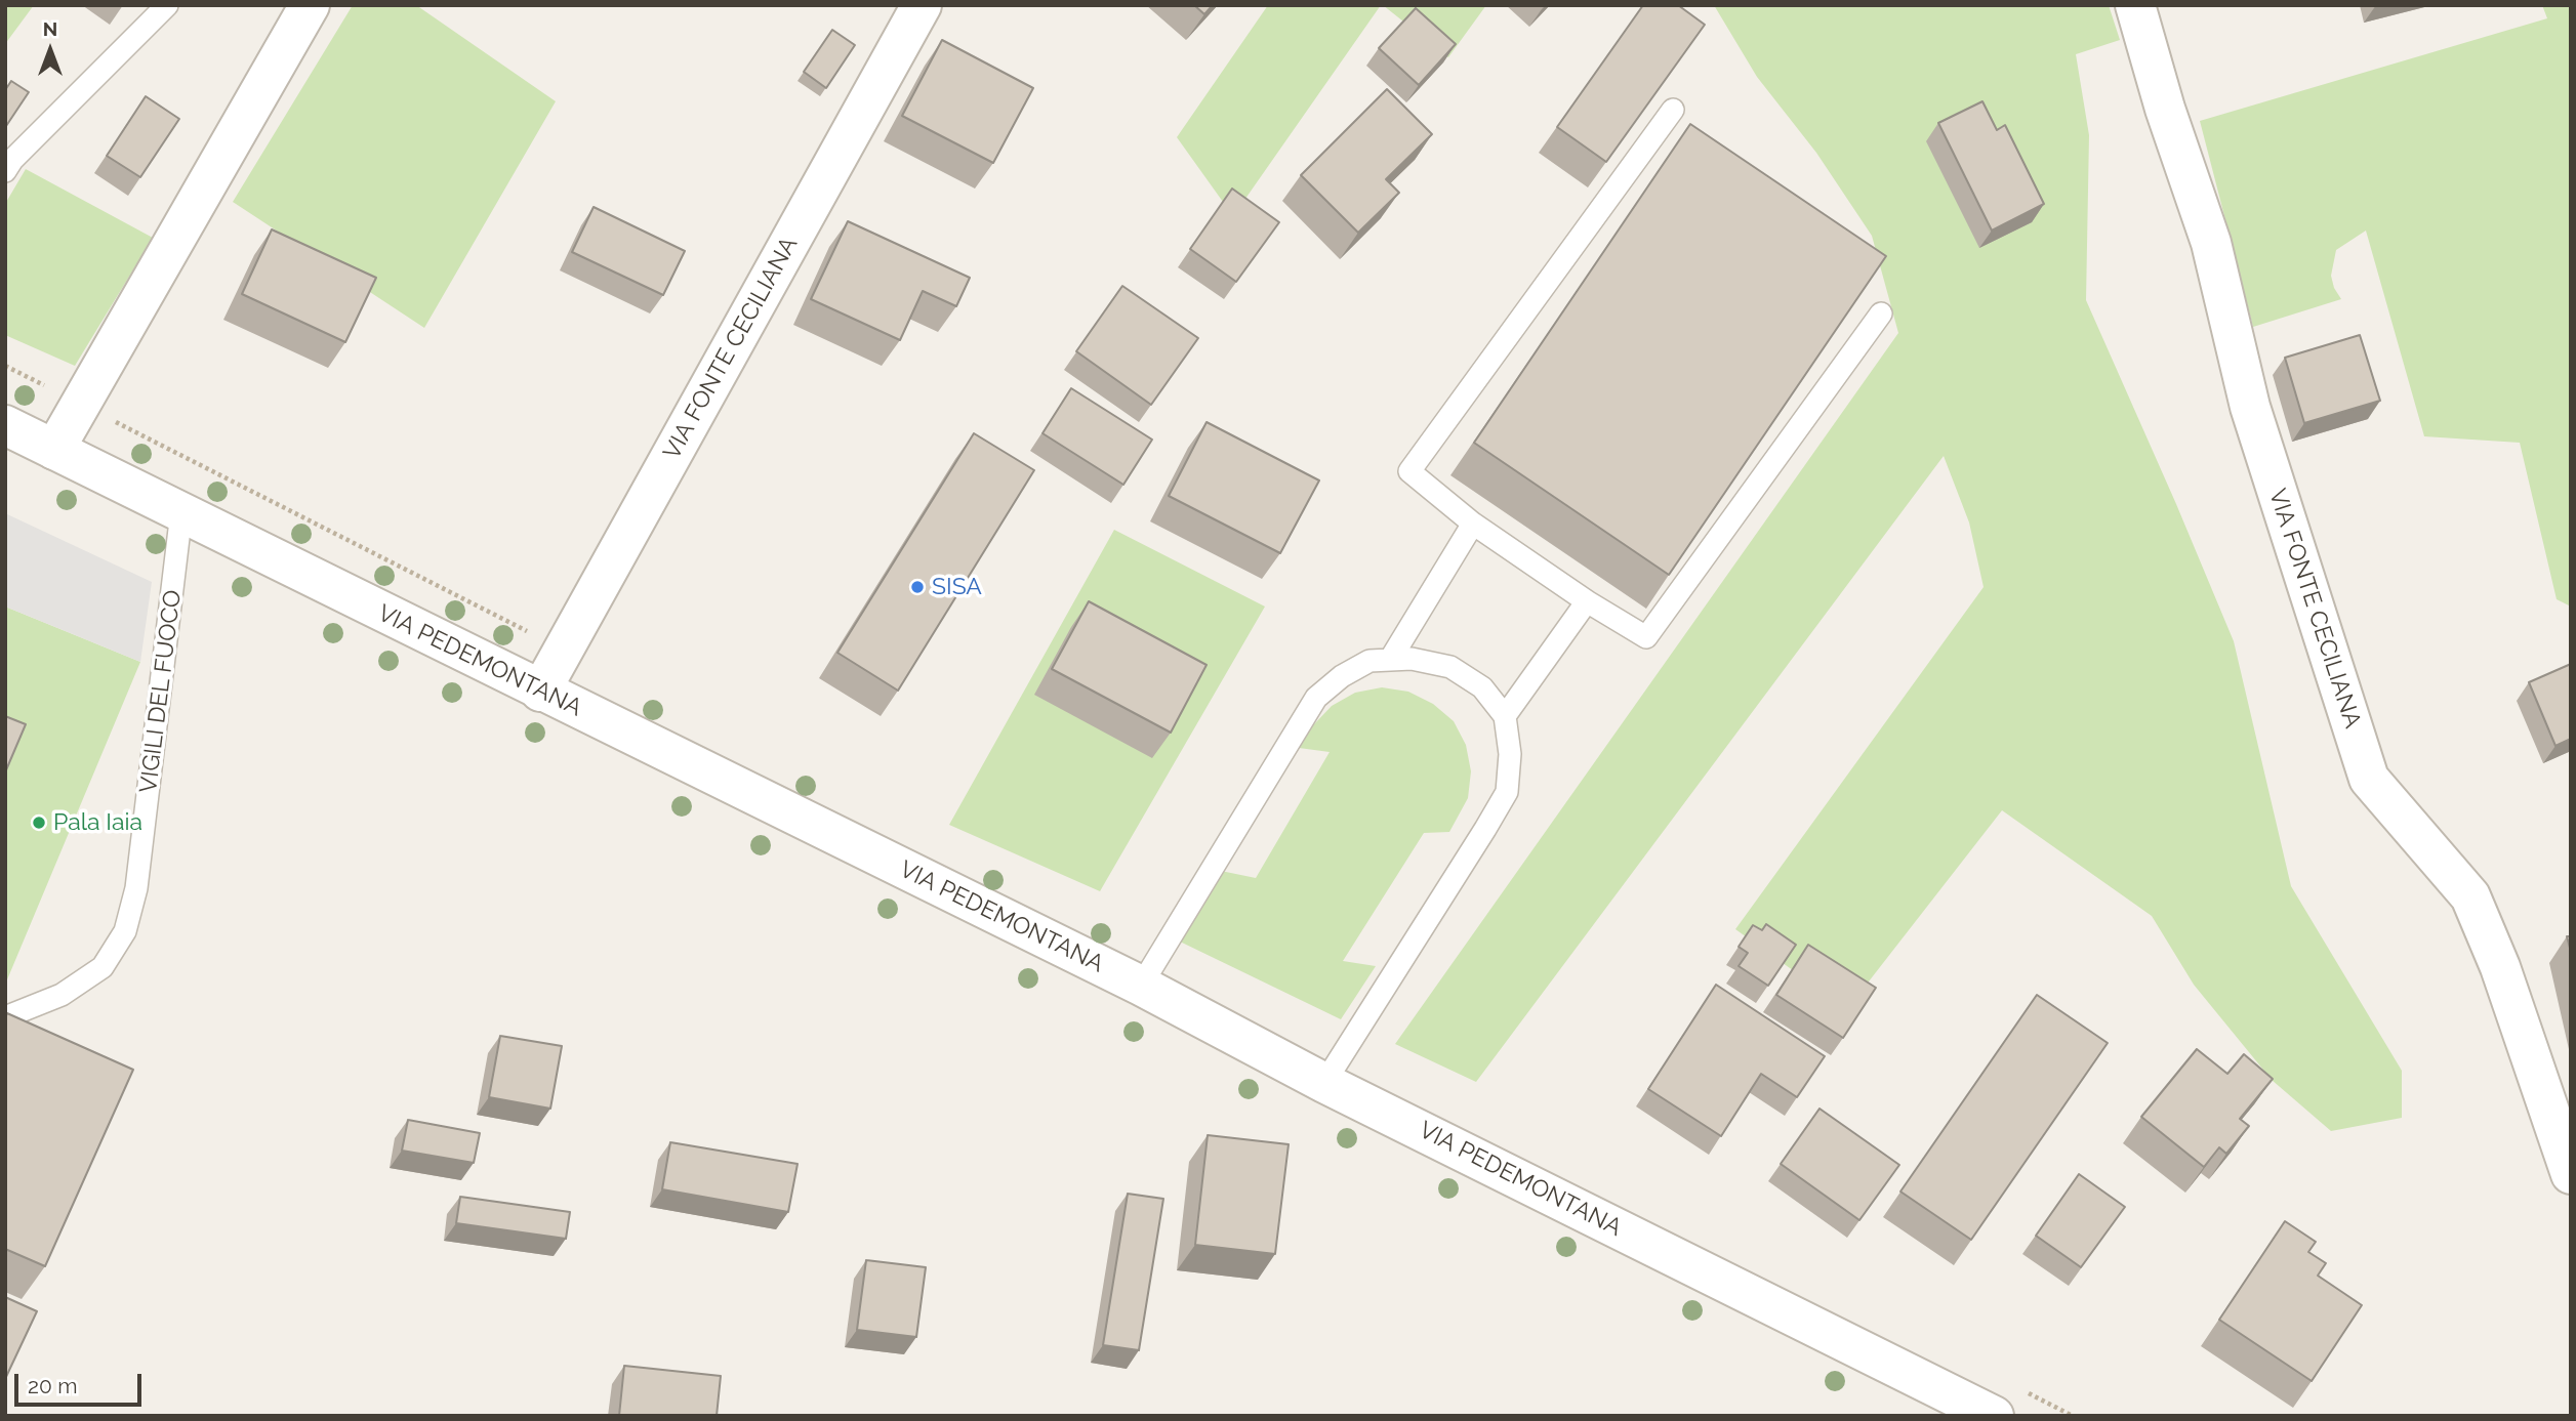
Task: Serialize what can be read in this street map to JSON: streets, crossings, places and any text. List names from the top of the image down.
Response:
{
  "streets": {
    "street": ["VIA FONTE CECILIANA", "VIA PEDEMONTANA"],
    "lane": ["VIGILI DEL FUOCO"]
  },
  "crossings": [
    ["VIA FONTE CECILIANA", "VIA PEDEMONTANA"],
    ["VIA PEDEMONTANA", "VIGILI DEL FUOCO"]
  ],
  "places": ["SISA", "Pala Iaia"],
  "scale_bar": "20 m",
  "north": "top"
}
